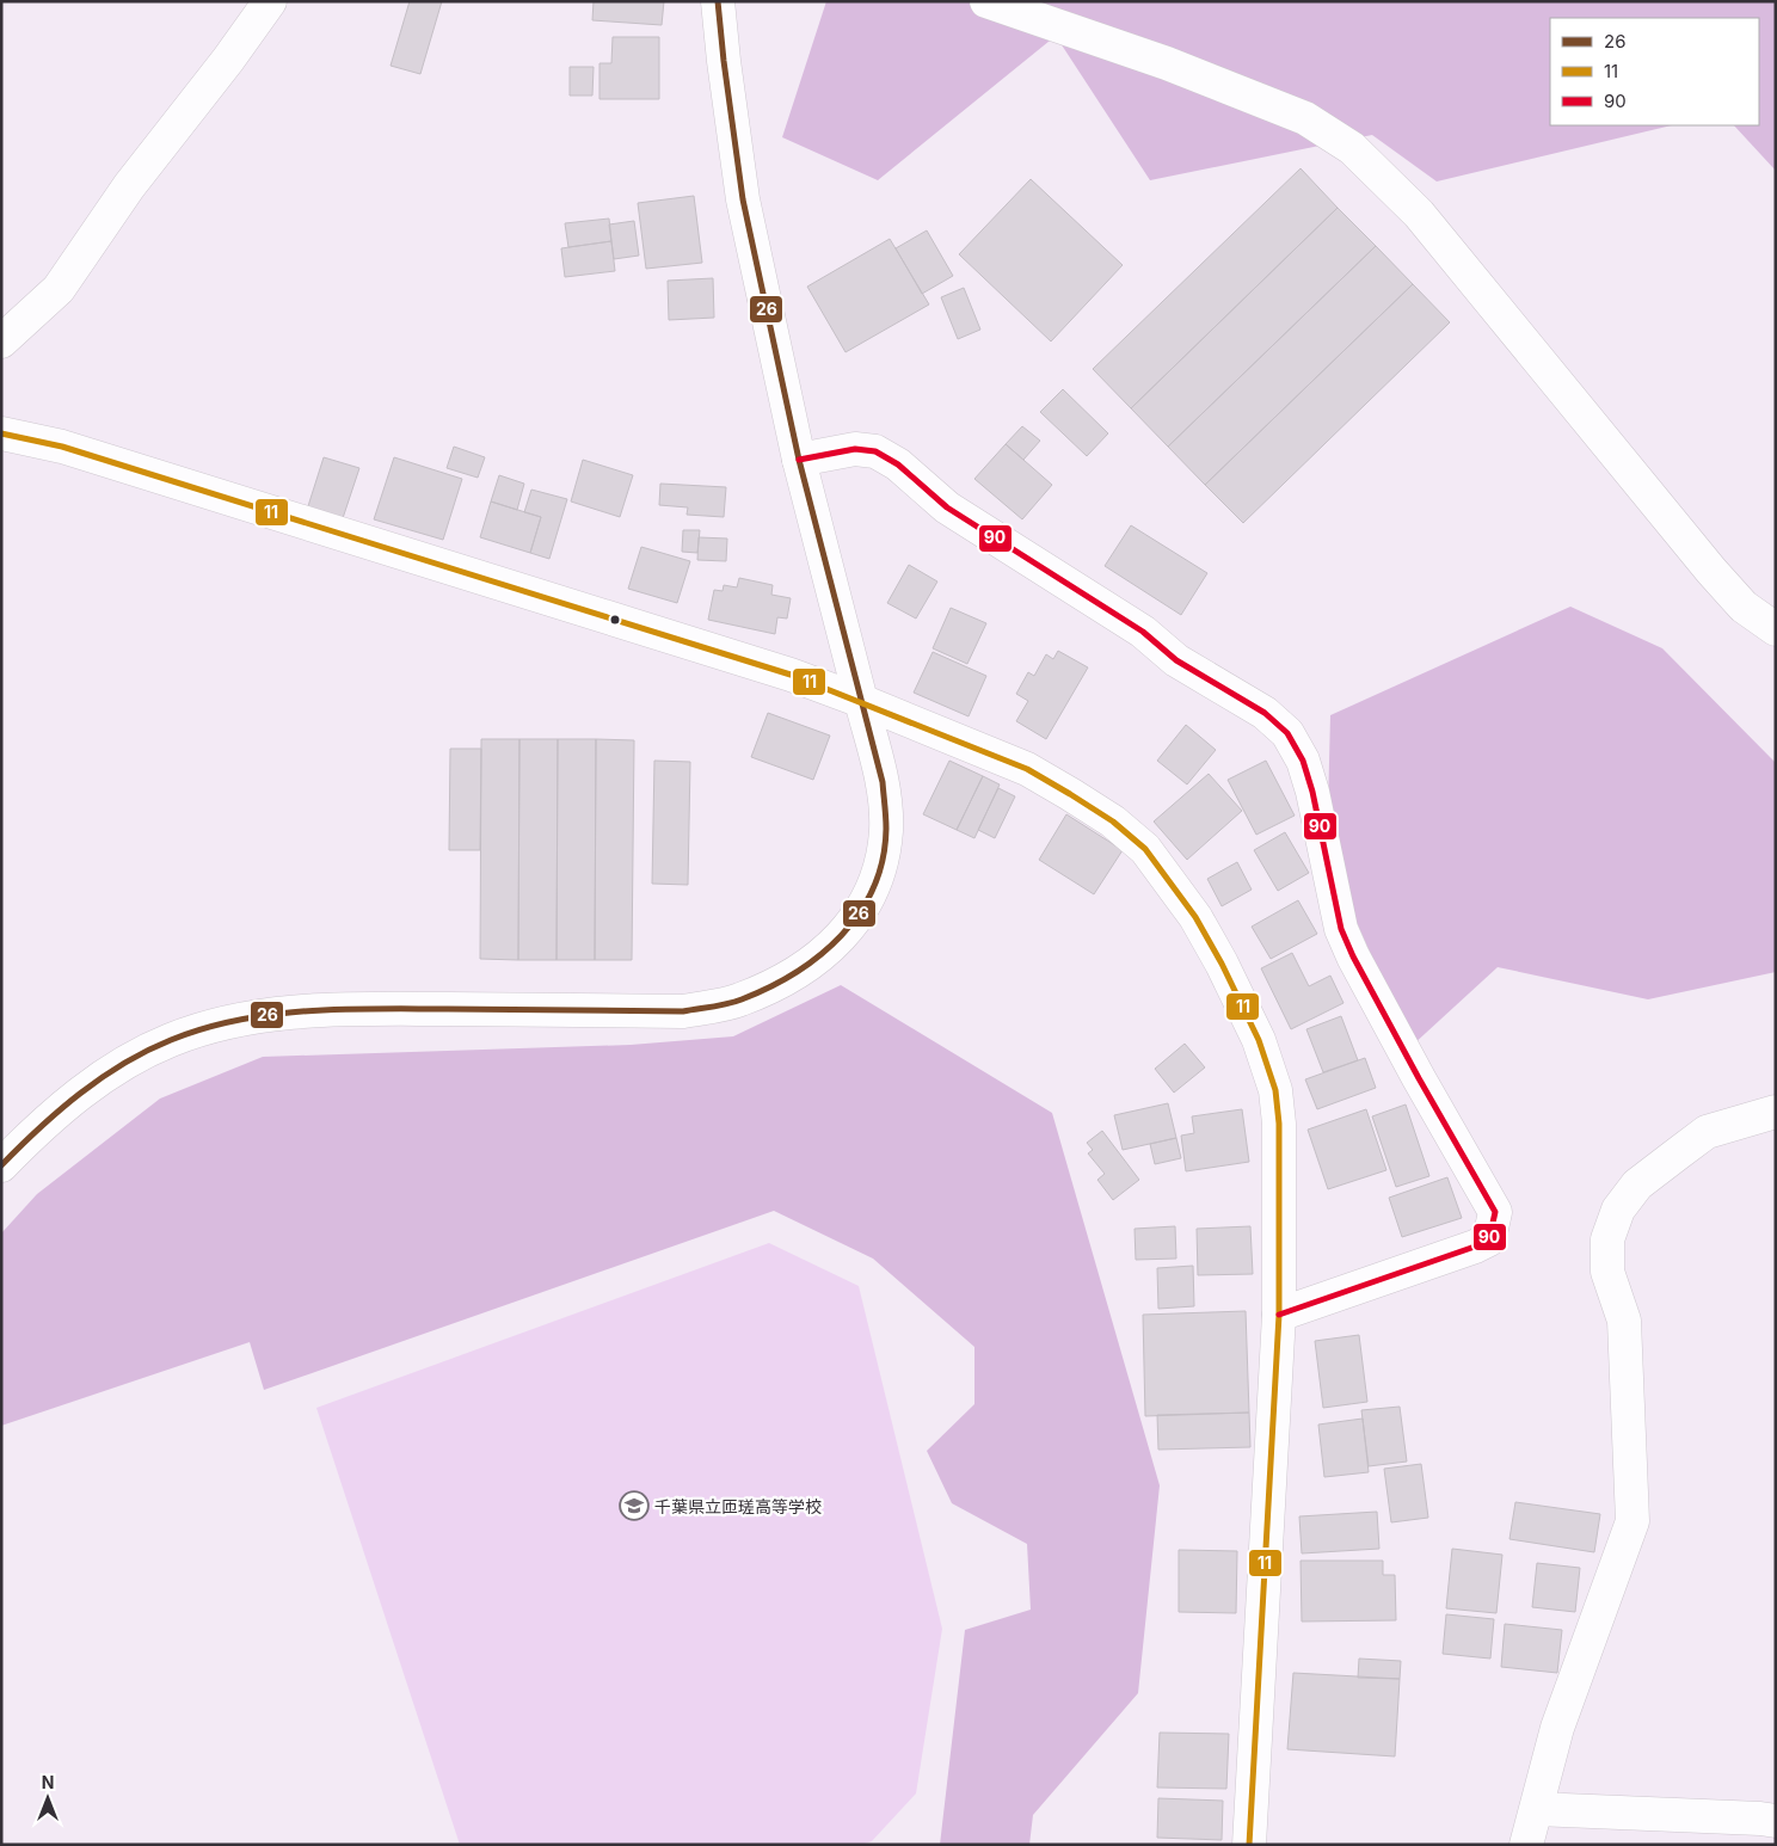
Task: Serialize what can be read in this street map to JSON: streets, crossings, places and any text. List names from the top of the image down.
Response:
{
  "places": {
    "school or university": ["千葉県立匝瑳高等学校"]
  },
  "lines": ["transit line 26", "transit line 11", "transit line 90"],
  "legend": ["26", "11", "90"],
  "north": "top"
}
